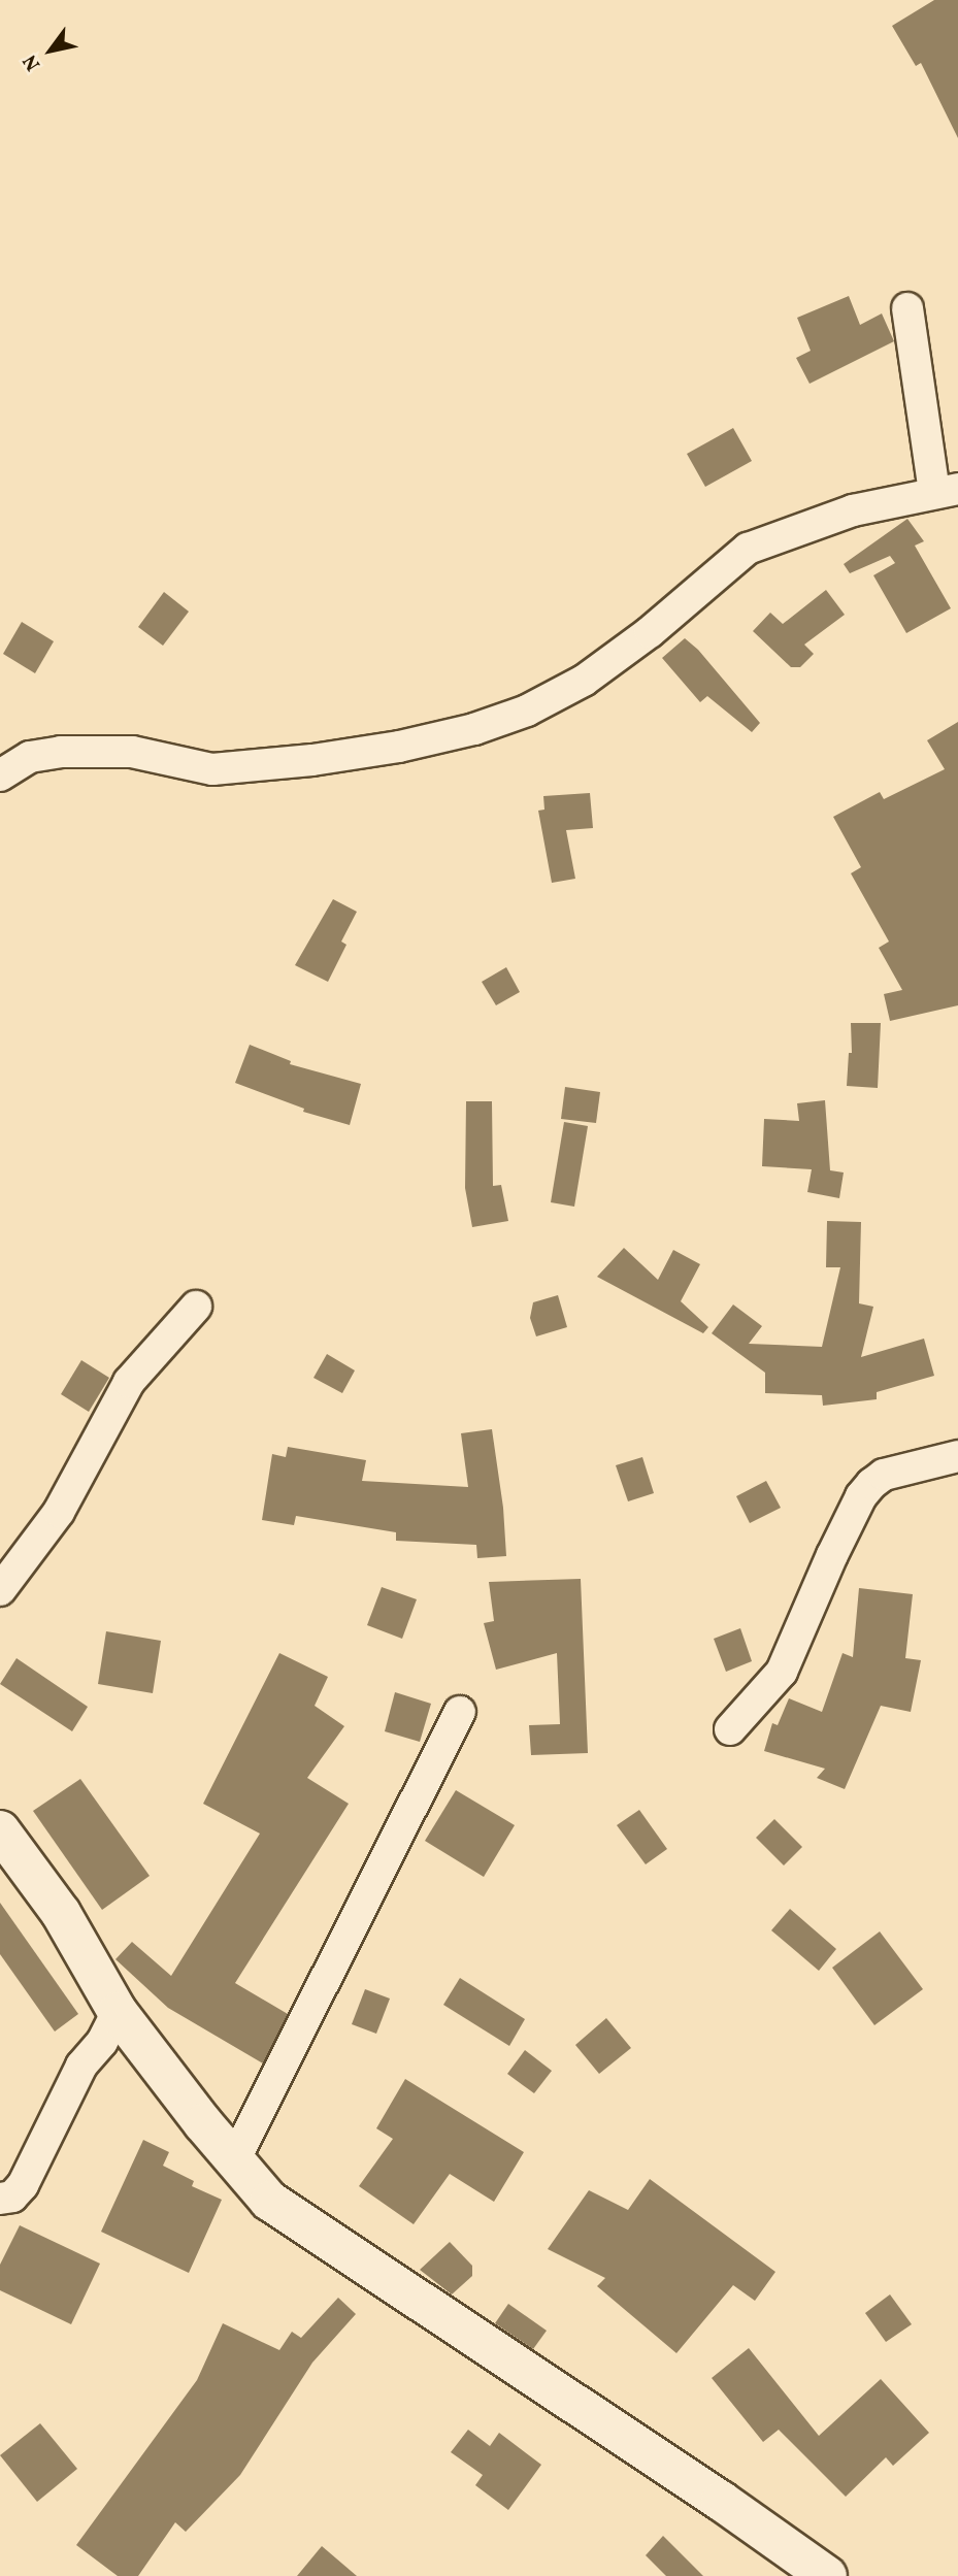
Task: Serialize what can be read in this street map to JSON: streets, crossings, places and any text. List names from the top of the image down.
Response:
{
  "north": "bottom left"
}
